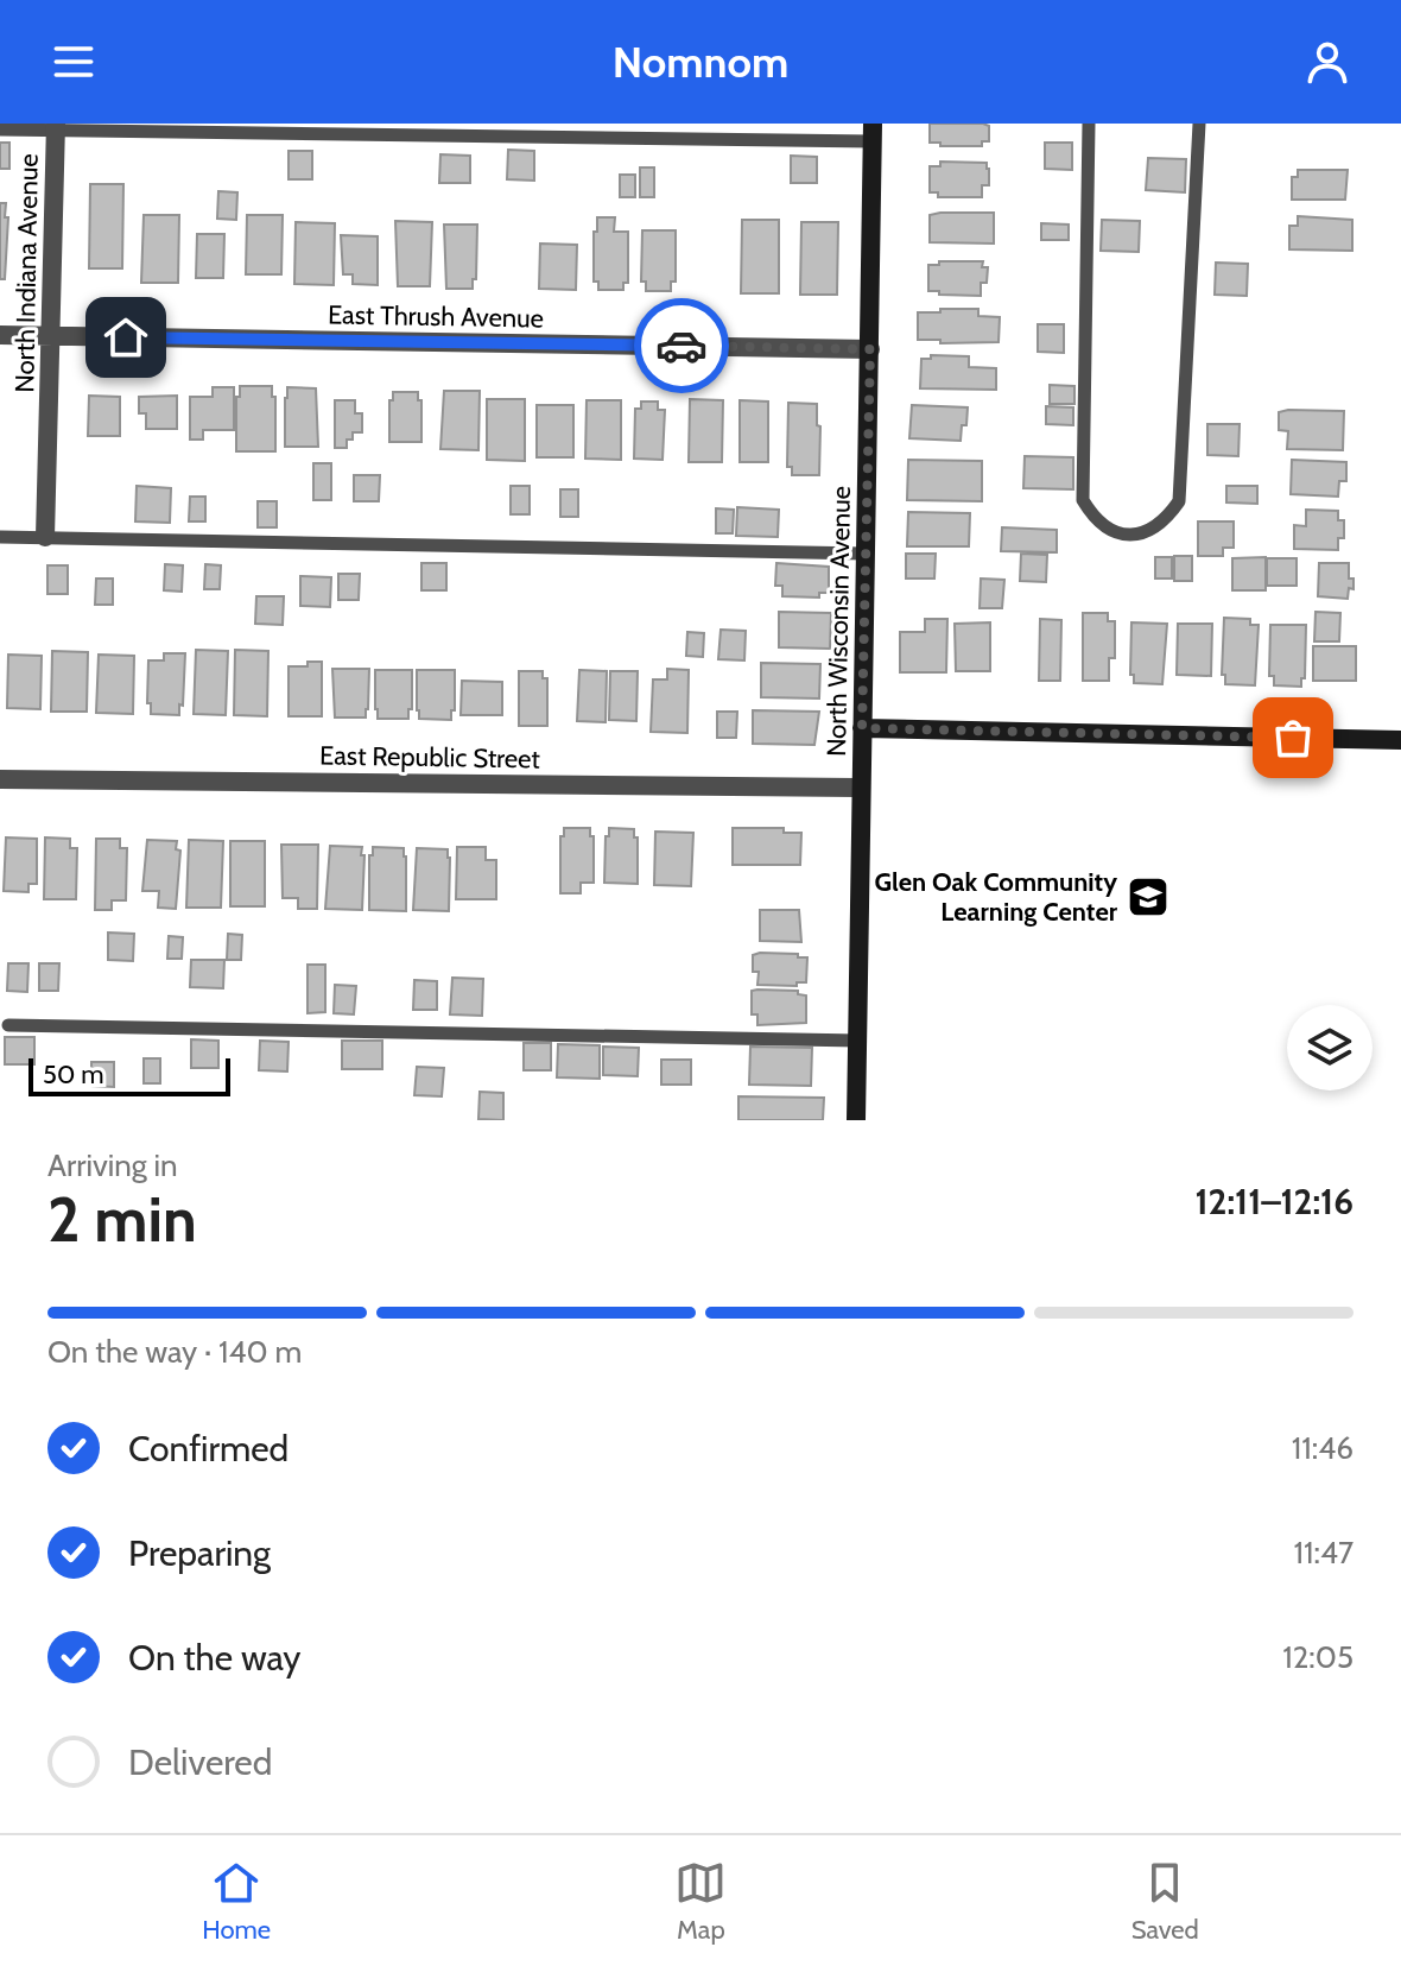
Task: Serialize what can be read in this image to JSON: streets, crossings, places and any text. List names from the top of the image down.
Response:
{
  "streets": {
    "street": [
      "North Indiana Avenue",
      "East Thrush Avenue",
      "North Wisconsin Avenue",
      "East Republic Street"
    ]
  },
  "crossings": [
    ["North Indiana Avenue", "East Thrush Avenue"],
    ["East Thrush Avenue", "North Wisconsin Avenue"],
    ["North Wisconsin Avenue", "East Republic Street"]
  ],
  "places": {
    "school or university": ["Glen Oak Community Learning Center"]
  },
  "scale_bar": "50 m",
  "page": {
    "header": "Nomnom",
    "scale": "50 m",
    "heading": ["2 min", "Arriving in", "12:11–12:16"],
    "bar": "On the way · 140 m",
    "list": [
      ["Confirmed", "11:46"],
      ["Preparing", "11:47"],
      ["On the way", "12:05"],
      "Delivered"
    ],
    "tabs": ["Home", "Map", "Saved"]
  }
}
